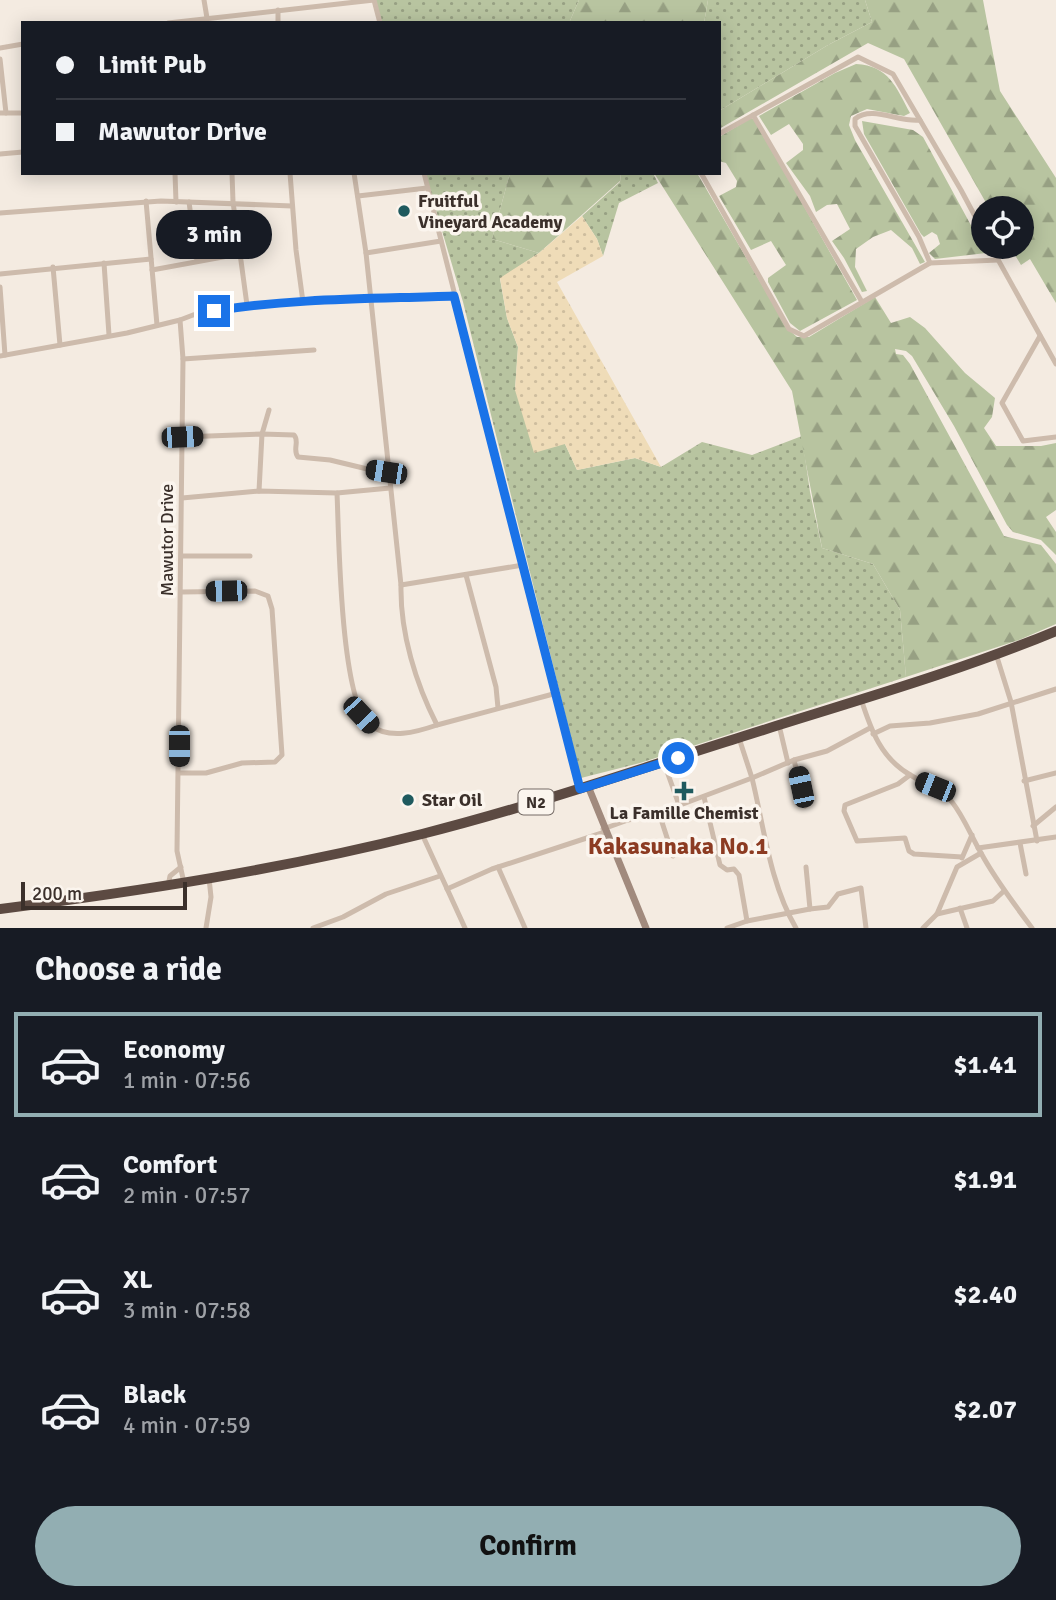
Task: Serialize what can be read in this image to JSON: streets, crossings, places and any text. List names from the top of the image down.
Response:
{
  "streets": {
    "highway": ["N2"],
    "street": ["Mawutor Drive"]
  },
  "crossings": [
    ["Mawutor Drive", "N2"]
  ],
  "districts": ["Kakasunaka No.1"],
  "places": {
    "other": ["Fruitful Vineyard Academy", "Star Oil"],
    "health": ["La Famille Chemist"]
  },
  "scale_bar": "200 m",
  "page": {
    "banner": ["Limit Pub", "Mawutor Drive"],
    "bubble": "3 min",
    "scale": "200 m",
    "heading": "Choose a ride",
    "list": [
      {
        "name": "Economy",
        "note": "1 min · 07:56",
        "value": "$1.41"
      },
      {
        "name": "Comfort",
        "note": "2 min · 07:57",
        "value": "$1.91"
      },
      {
        "name": "XL",
        "note": "3 min · 07:58",
        "value": "$2.40"
      },
      {
        "name": "Black",
        "note": "4 min · 07:59",
        "value": "$2.07"
      }
    ],
    "buttons": "Confirm"
  }
}
